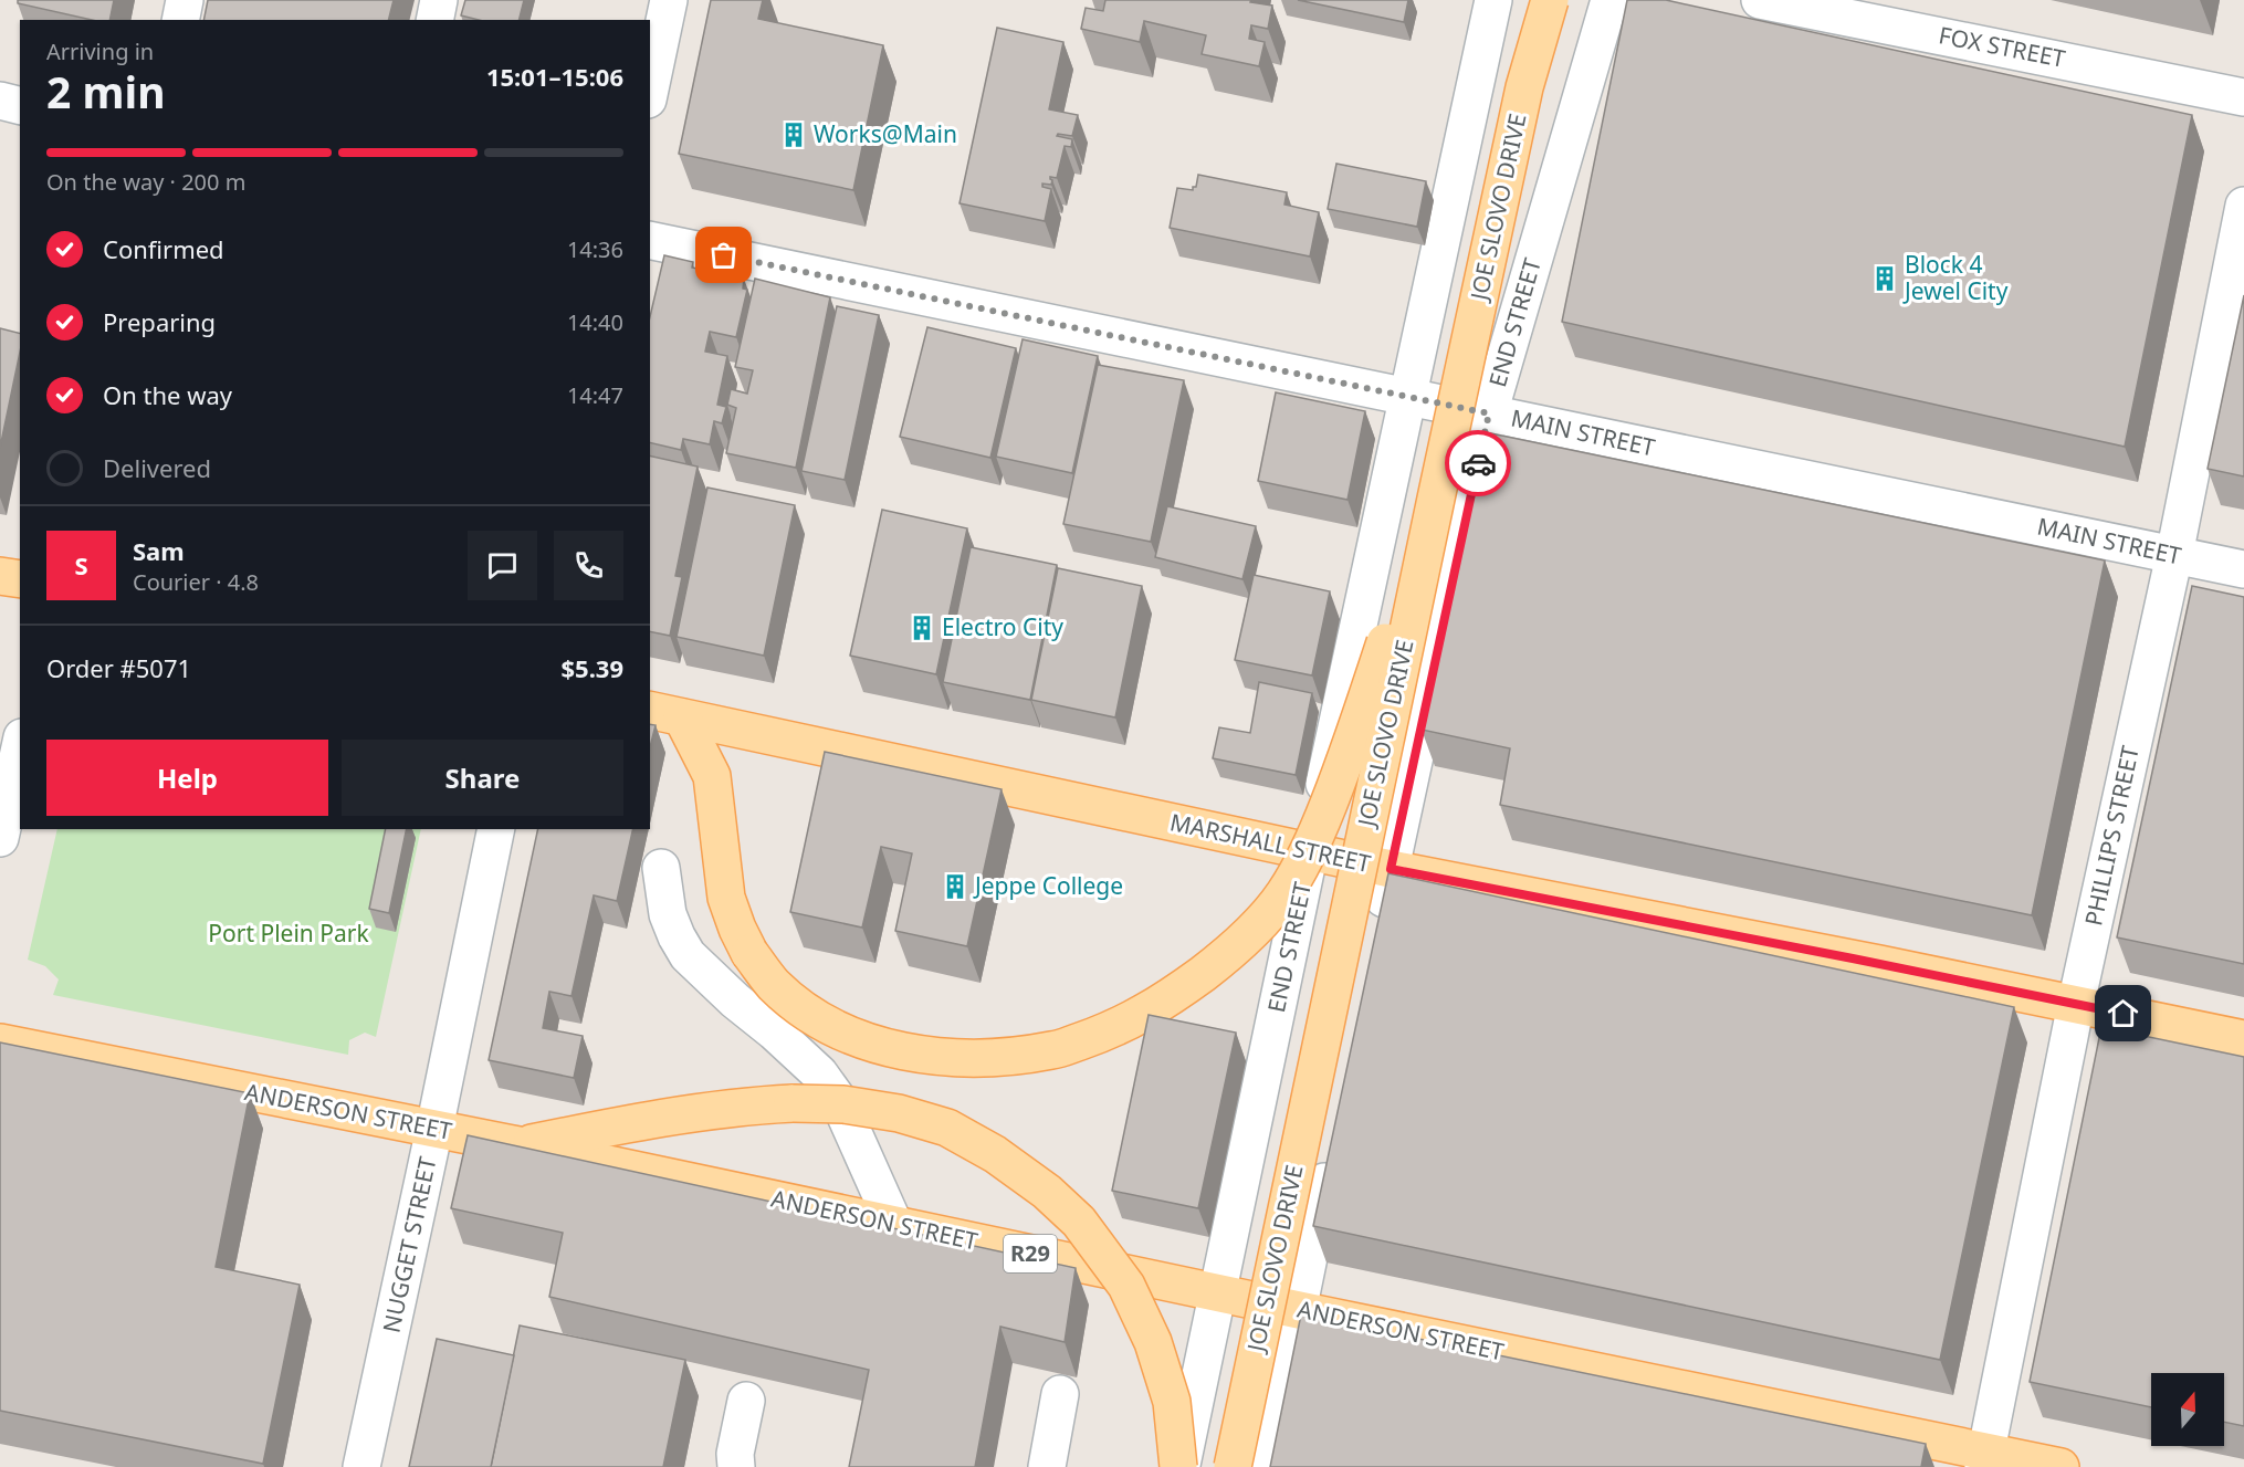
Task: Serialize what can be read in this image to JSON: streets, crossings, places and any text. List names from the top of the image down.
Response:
{
  "streets": {
    "main road": [
      "JOE SLOVO DRIVE",
      "MARSHALL STREET",
      "ANDERSON STREET",
      "R29"
    ],
    "street": [
      "FOX STREET",
      "END STREET",
      "MAIN STREET",
      "PHILLIPS STREET",
      "NUGGET STREET"
    ]
  },
  "crossings": [
    ["END STREET", "MAIN STREET"],
    ["END STREET", "MARSHALL STREET"],
    ["END STREET", "ANDERSON STREET"],
    ["MAIN STREET", "PHILLIPS STREET"],
    ["PHILLIPS STREET", "MARSHALL STREET"],
    ["PHILLIPS STREET", "ANDERSON STREET"],
    ["ANDERSON STREET", "NUGGET STREET"]
  ],
  "parks": ["Port Plein Park"],
  "places": {
    "building": [
      "Works@Main",
      "Block 4 Jewel City",
      "Electro City",
      "Jeppe College"
    ]
  },
  "north": "top",
  "page": {
    "heading": ["2 min", "Arriving in", "15:01–15:06"],
    "panel": [
      "Sam",
      "Courier · 4.8",
      "Order #5071",
      "$5.39"
    ],
    "bar": "On the way · 200 m",
    "list": [
      ["Confirmed", "14:36"],
      ["Preparing", "14:40"],
      ["On the way", "14:47"],
      "Delivered"
    ],
    "round": "S",
    "buttons": ["Help", "Share"]
  }
}
